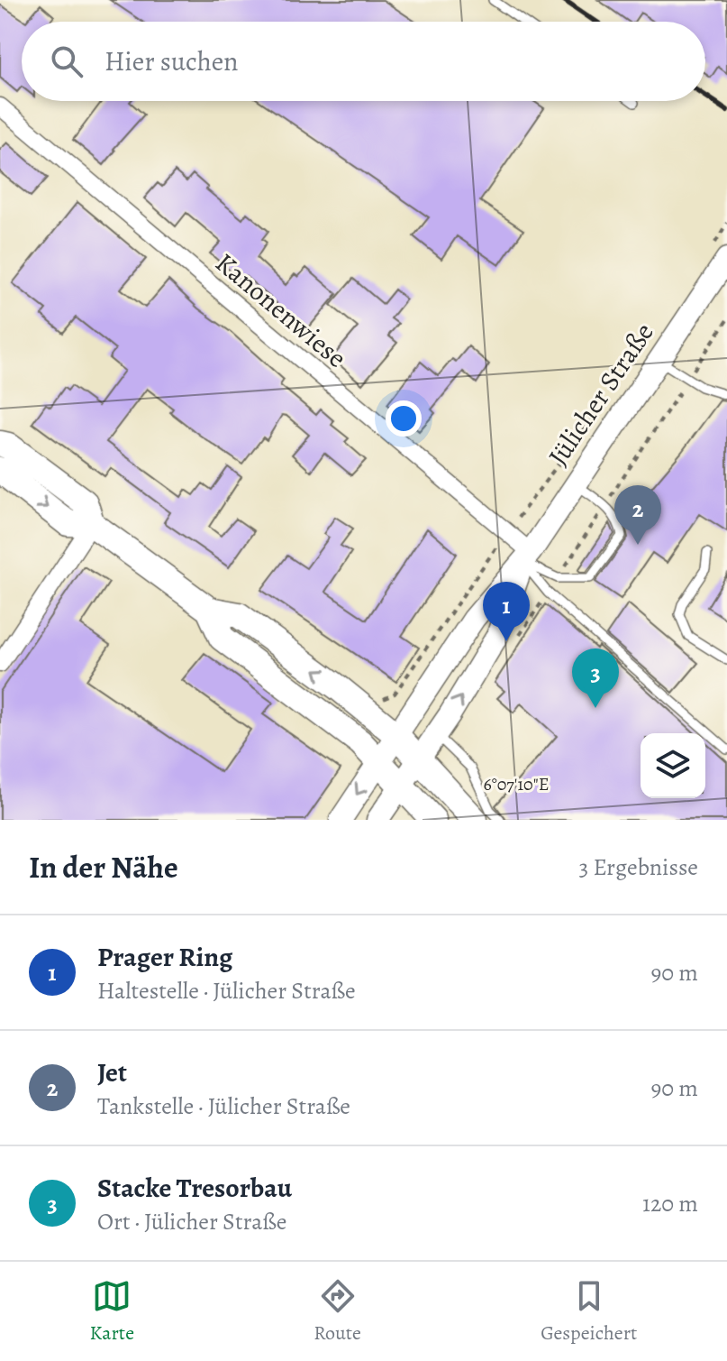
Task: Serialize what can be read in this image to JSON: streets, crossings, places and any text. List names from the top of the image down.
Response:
{
  "streets": {
    "main road": ["Jülicher Straße"],
    "street": ["Kanonenwiese"]
  },
  "crossings": [
    ["Kanonenwiese", "Jülicher Straße"]
  ],
  "page": {
    "search": "Hier suchen",
    "pins": ["2", "1", "3"],
    "heading": ["In der Nähe", "3 Ergebnisse"],
    "list": [
      {
        "mark": "1",
        "name": "Prager Ring",
        "note": "Haltestelle · Jülicher Straße",
        "value": "90 m"
      },
      {
        "mark": "2",
        "name": "Jet",
        "note": "Tankstelle · Jülicher Straße",
        "value": "90 m"
      },
      {
        "mark": "3",
        "name": "Stacke Tresorbau",
        "note": "Ort · Jülicher Straße",
        "value": "120 m"
      }
    ],
    "nav": ["Karte", "Route", "Gespeichert"]
  },
  "coordinates": ["6°07'10\"E"]
}
